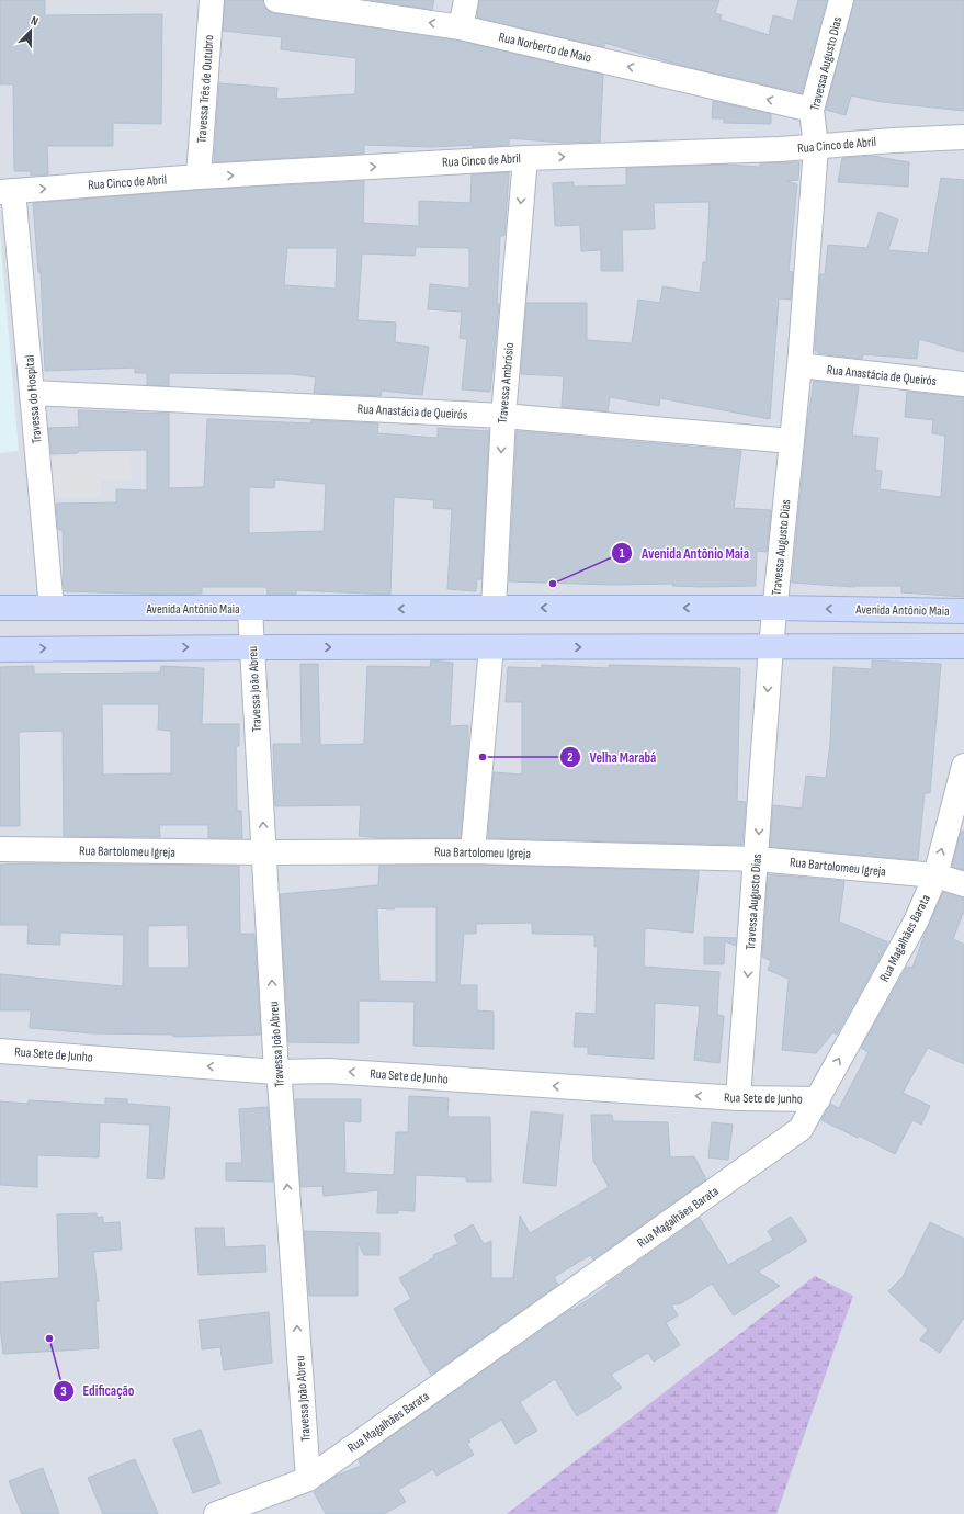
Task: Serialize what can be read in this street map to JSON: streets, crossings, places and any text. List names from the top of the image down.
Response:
{
  "streets": {
    "main road": ["Avenida Antônio Maia"],
    "street": [
      "Rua Norberto de Maio",
      "Travessa Augusto Dias",
      "Travessa Três de Outubro",
      "Rua Cinco de Abril",
      "Rua Anastácia de Queirós",
      "Travessa Ambrósio",
      "Travessa do Hospital",
      "Travessa João Abreu",
      "Rua Bartolomeu Igreja",
      "Rua Magalhães Barata",
      "Rua Sete de Junho"
    ]
  },
  "crossings": [
    ["Rua Norberto de Maio", "Travessa Augusto Dias"],
    ["Travessa Augusto Dias", "Rua Cinco de Abril"],
    ["Travessa Augusto Dias", "Rua Anastácia de Queirós"],
    ["Travessa Augusto Dias", "Avenida Antônio Maia"],
    ["Travessa Augusto Dias", "Rua Bartolomeu Igreja"],
    ["Travessa Augusto Dias", "Rua Sete de Junho"],
    ["Travessa Três de Outubro", "Rua Cinco de Abril"],
    ["Rua Cinco de Abril", "Travessa Ambrósio"],
    ["Rua Cinco de Abril", "Travessa do Hospital"],
    ["Rua Anastácia de Queirós", "Travessa Ambrósio"],
    ["Rua Anastácia de Queirós", "Travessa do Hospital"],
    ["Travessa Ambrósio", "Avenida Antônio Maia"],
    ["Travessa do Hospital", "Avenida Antônio Maia"],
    ["Avenida Antônio Maia", "Travessa João Abreu"],
    ["Travessa João Abreu", "Rua Bartolomeu Igreja"],
    ["Travessa João Abreu", "Rua Magalhães Barata"],
    ["Travessa João Abreu", "Rua Sete de Junho"],
    ["Rua Bartolomeu Igreja", "Rua Magalhães Barata"],
    ["Rua Magalhães Barata", "Rua Sete de Junho"]
  ],
  "one_way": [
    "Rua Norberto de Maio",
    "Travessa Augusto Dias",
    "Rua Cinco de Abril",
    "Travessa Ambrósio",
    "Travessa João Abreu",
    "Rua Sete de Junho"
  ],
  "places": ["Avenida Antônio Maia", "Velha Marabá", "Edificação"],
  "north": "top"
}
